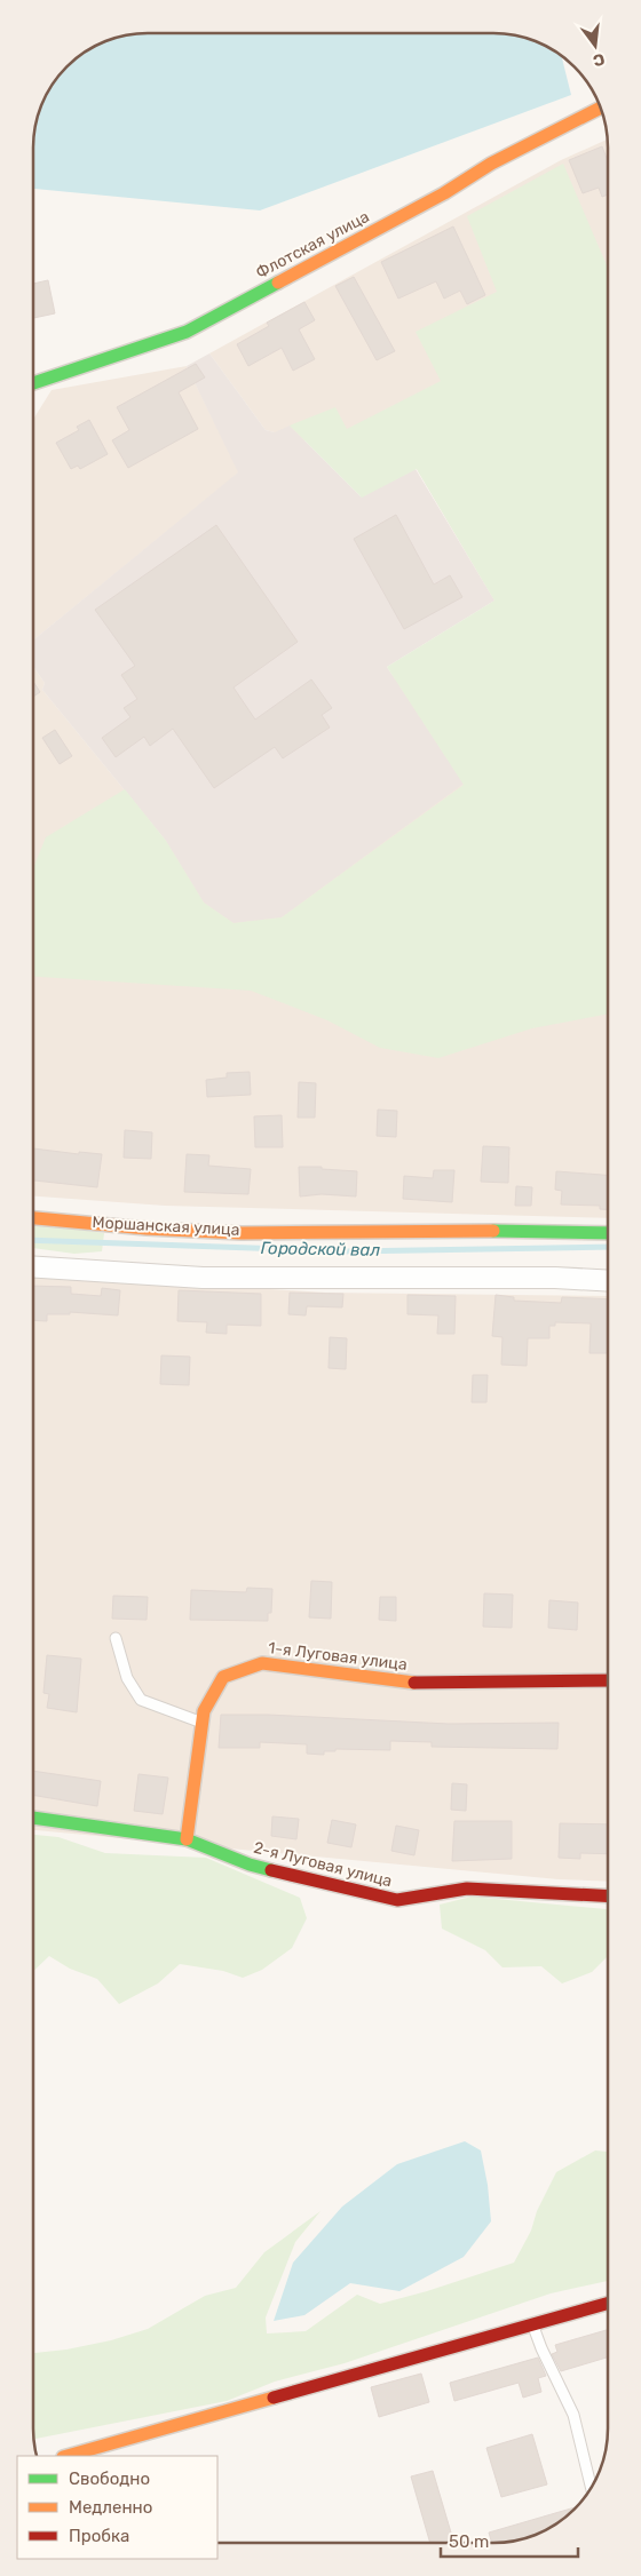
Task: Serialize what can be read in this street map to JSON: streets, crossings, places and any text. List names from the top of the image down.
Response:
{
  "streets": {
    "street": [
      "Флотская улица",
      "Моршанская улица",
      "1-я Луговая улица",
      "2-я Луговая улица"
    ]
  },
  "crossings": [
    ["1-я Луговая улица", "2-я Луговая улица"]
  ],
  "water": ["Городской вал"],
  "legend": ["Свободно", "Медленно", "Пробка"],
  "scale_bar": "50 m",
  "north": "bottom"
}
